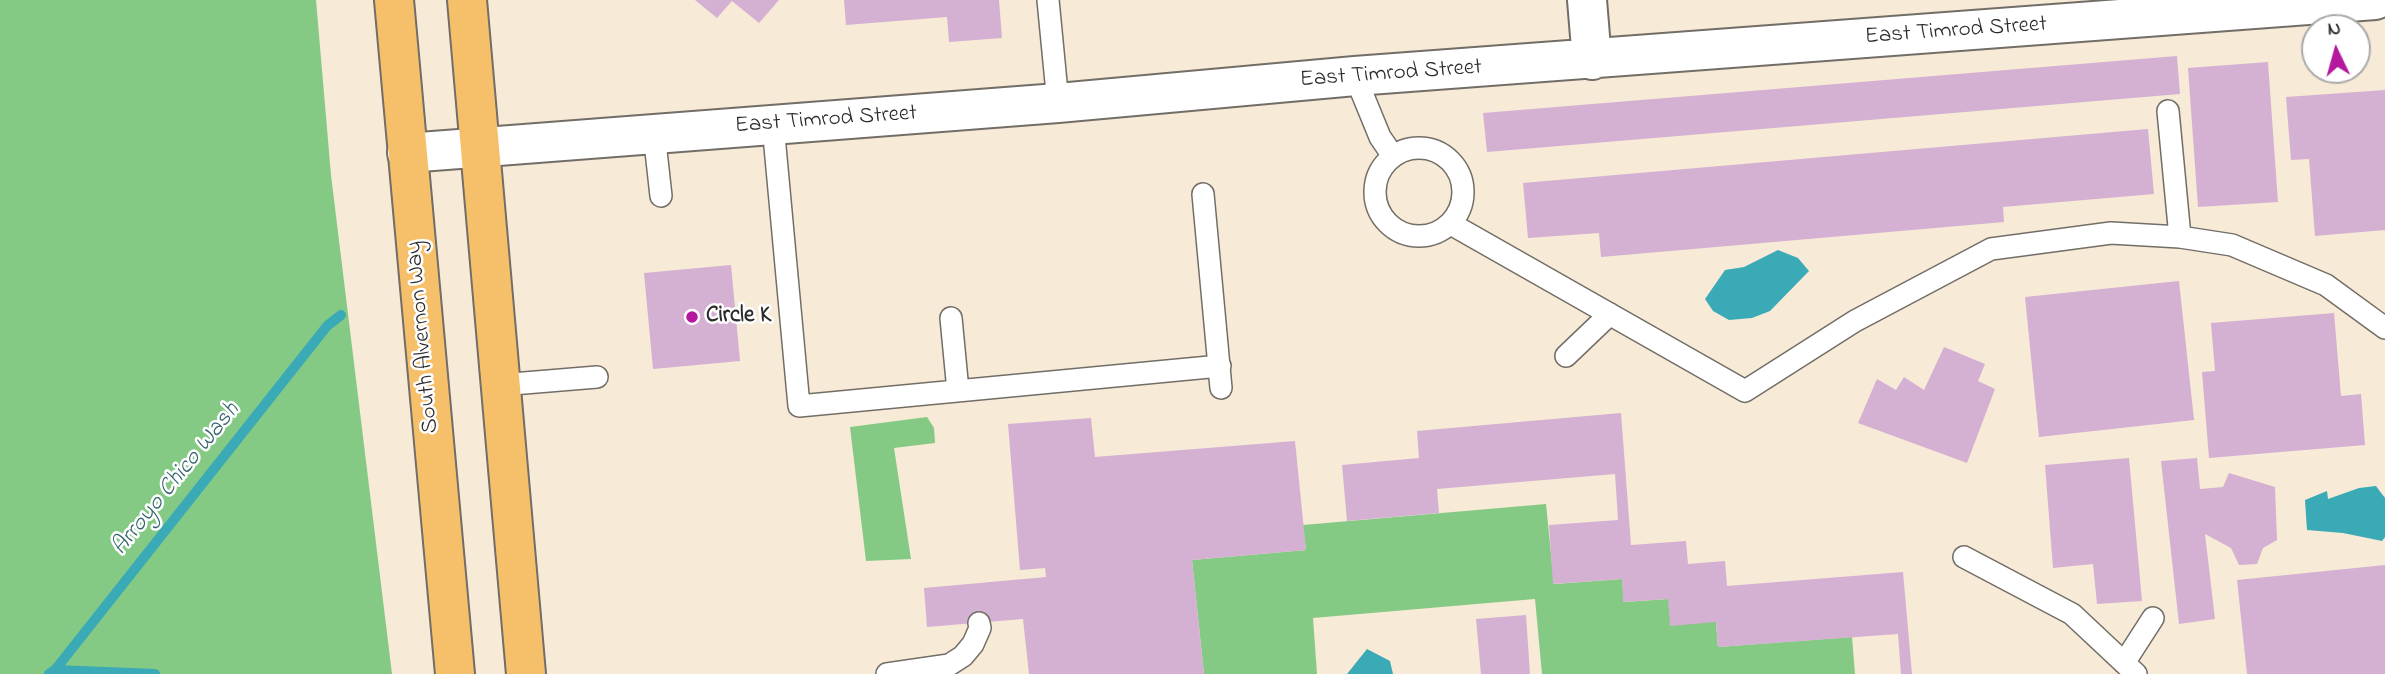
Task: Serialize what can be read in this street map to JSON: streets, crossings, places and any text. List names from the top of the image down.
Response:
{
  "streets": {
    "main road": ["South Alvernon Way"],
    "street": ["East Timrod Street"]
  },
  "crossings": [
    ["East Timrod Street", "South Alvernon Way"]
  ],
  "water": ["Arroyo Chico Wash"],
  "places": ["Circle K"],
  "north": "top"
}
